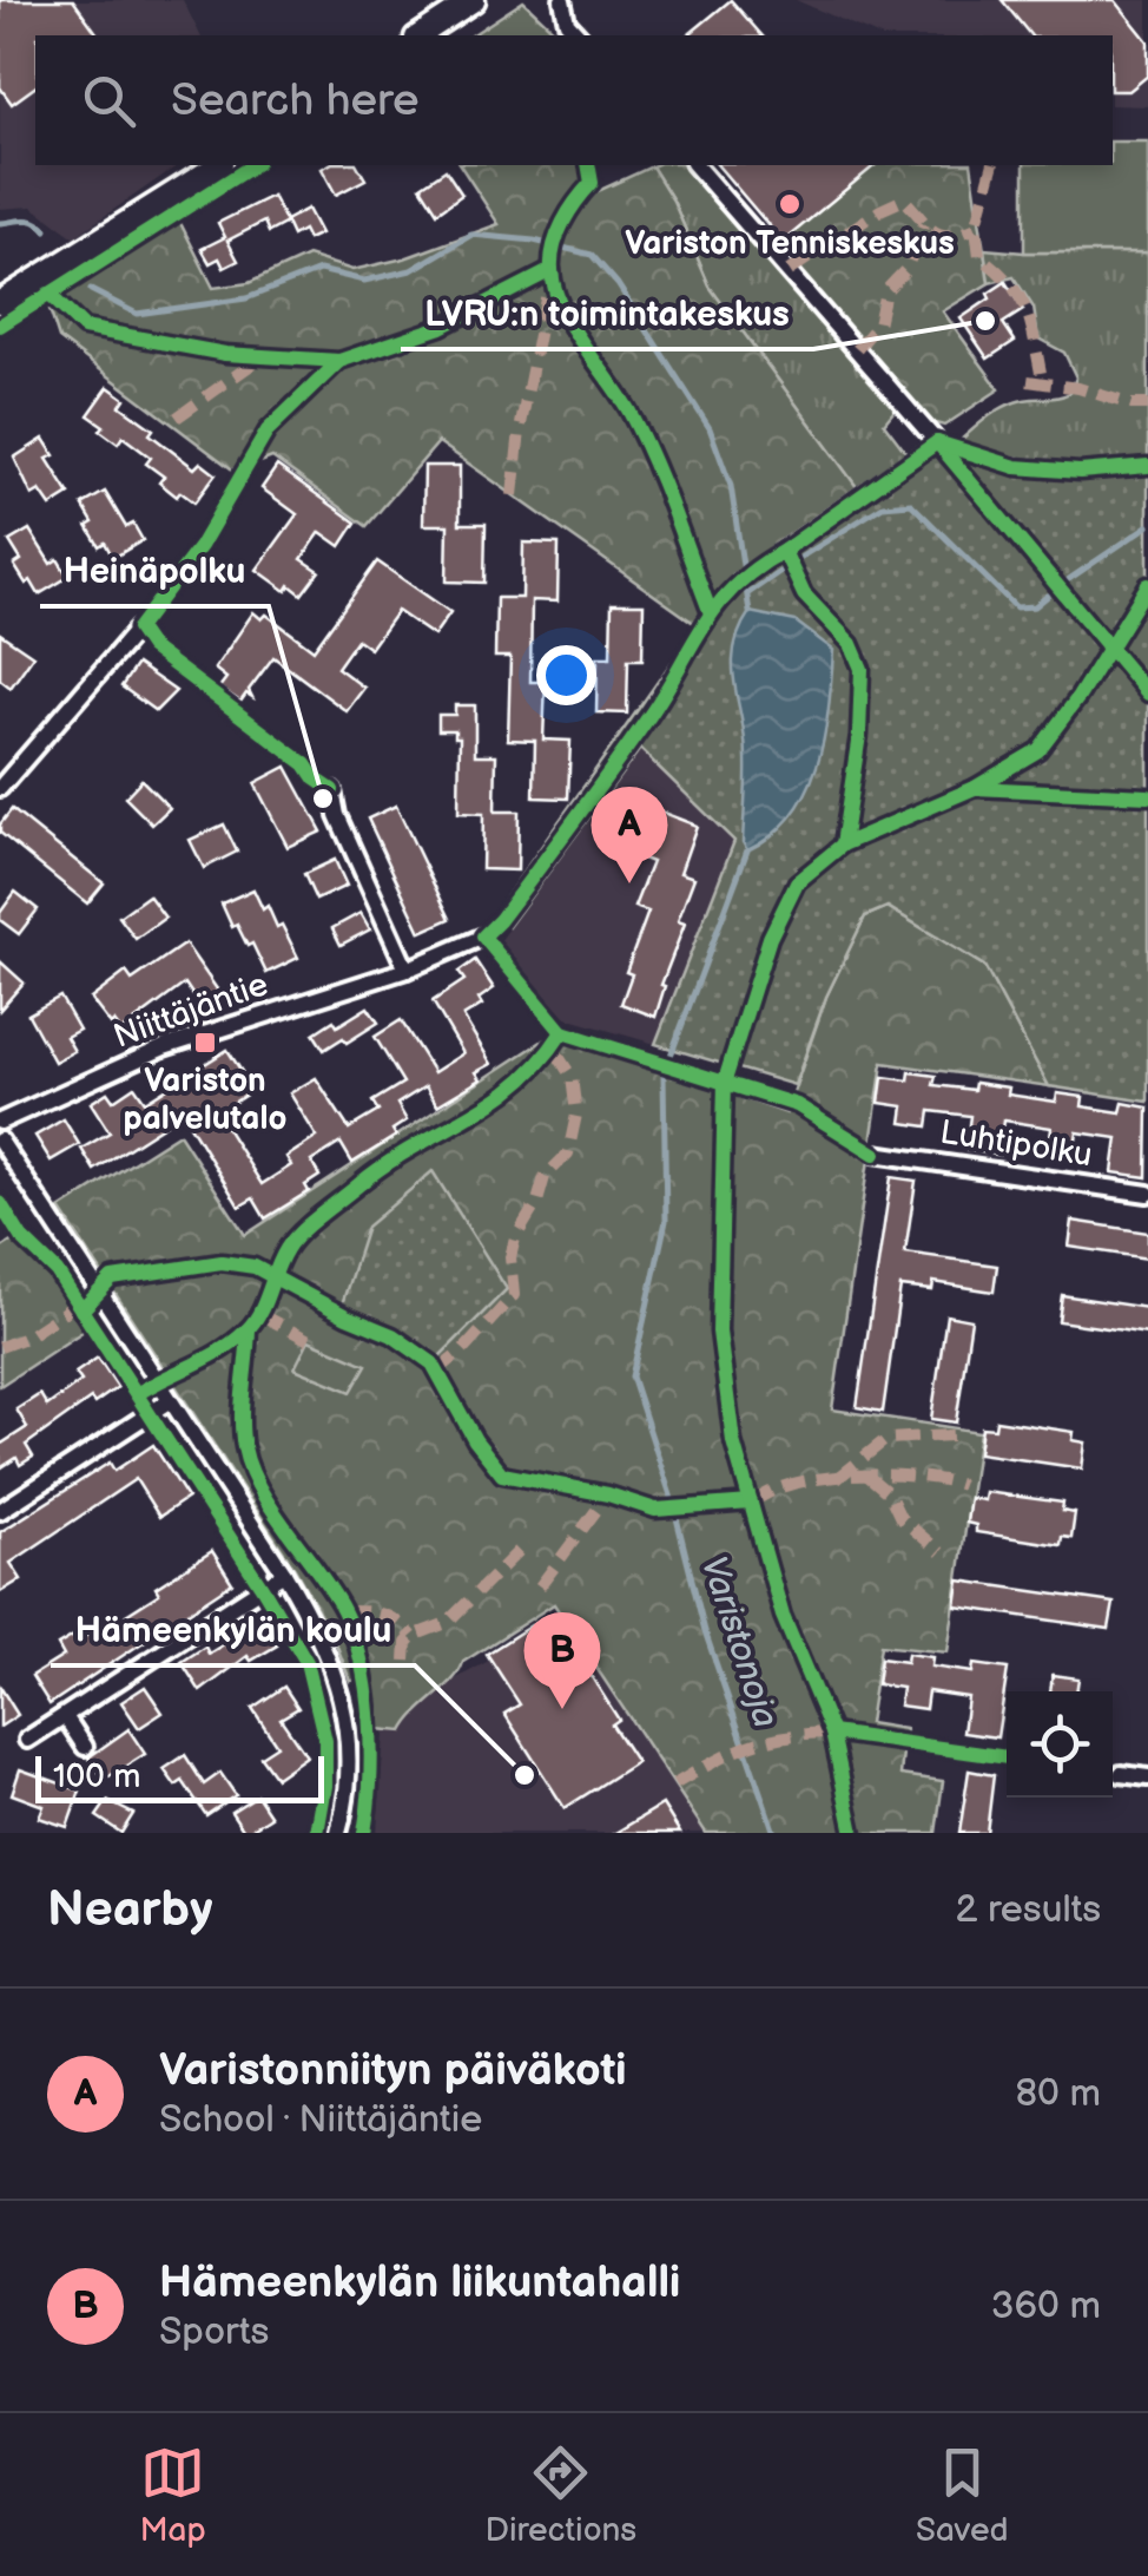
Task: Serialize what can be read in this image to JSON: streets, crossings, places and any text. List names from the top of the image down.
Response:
{
  "streets": {
    "street": ["Niittäjäntie", "Luhtipolku"]
  },
  "water": ["Varistonoja"],
  "places": {
    "other": [
      "Variston Tenniskeskus",
      "LVRU:n toimintakeskus",
      "Heinäpolku",
      "Hämeenkylän koulu"
    ],
    "transit": ["Variston palvelutalo"]
  },
  "scale_bar": "100 m",
  "page": {
    "search": "Search here",
    "pins": ["A", "B"],
    "scale": "100 m",
    "heading": ["Nearby", "2 results"],
    "list": [
      {
        "mark": "A",
        "name": "Varistonniityn päiväkoti",
        "note": "School · Niittäjäntie",
        "value": "80 m"
      },
      {
        "mark": "B",
        "name": "Hämeenkylän liikuntahalli",
        "note": "Sports",
        "value": "360 m"
      }
    ],
    "nav": ["Map", "Directions", "Saved"]
  }
}
